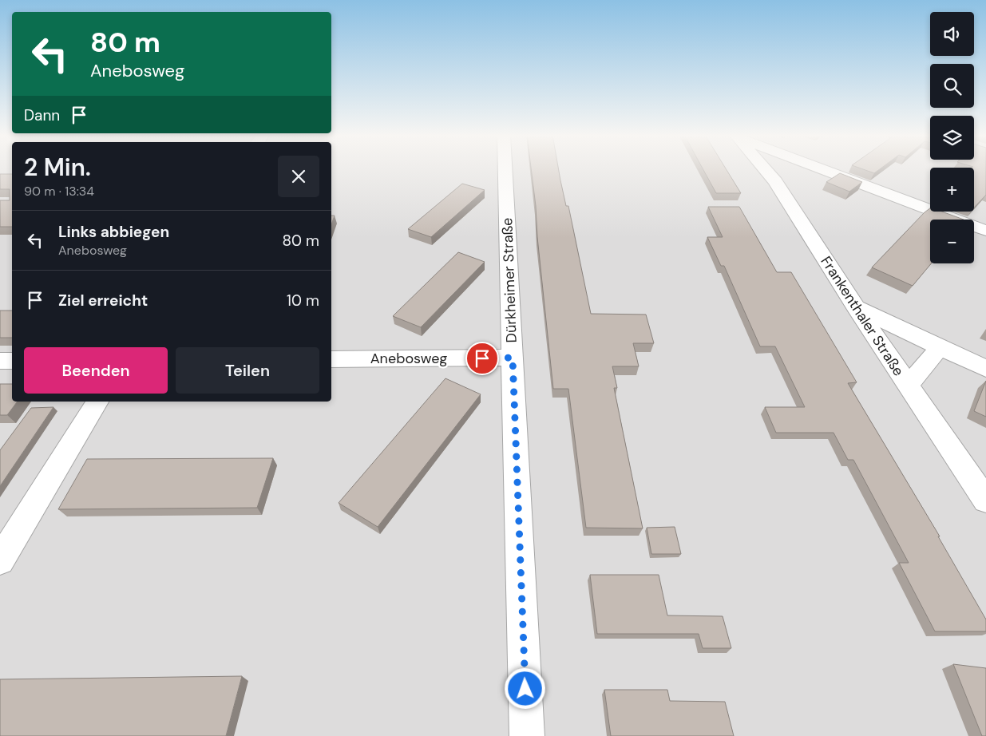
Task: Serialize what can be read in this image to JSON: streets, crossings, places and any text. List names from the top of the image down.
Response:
{
  "streets": {
    "street": ["Dürkheimer Straße", "Frankenthaler Straße", "Anebosweg"]
  },
  "crossings": [
    ["Dürkheimer Straße", "Anebosweg"]
  ],
  "page": {
    "map_buttons": ["+", "−"],
    "turn": ["80 m", "Anebosweg"],
    "then": "Dann",
    "heading": ["2 Min.", "90 m · 13:34"],
    "list": [
      {
        "name": "Links abbiegen",
        "note": "Anebosweg",
        "value": "80 m"
      },
      {
        "name": "Ziel erreicht",
        "value": "10 m"
      }
    ],
    "buttons": ["Beenden", "Teilen"]
  }
}
